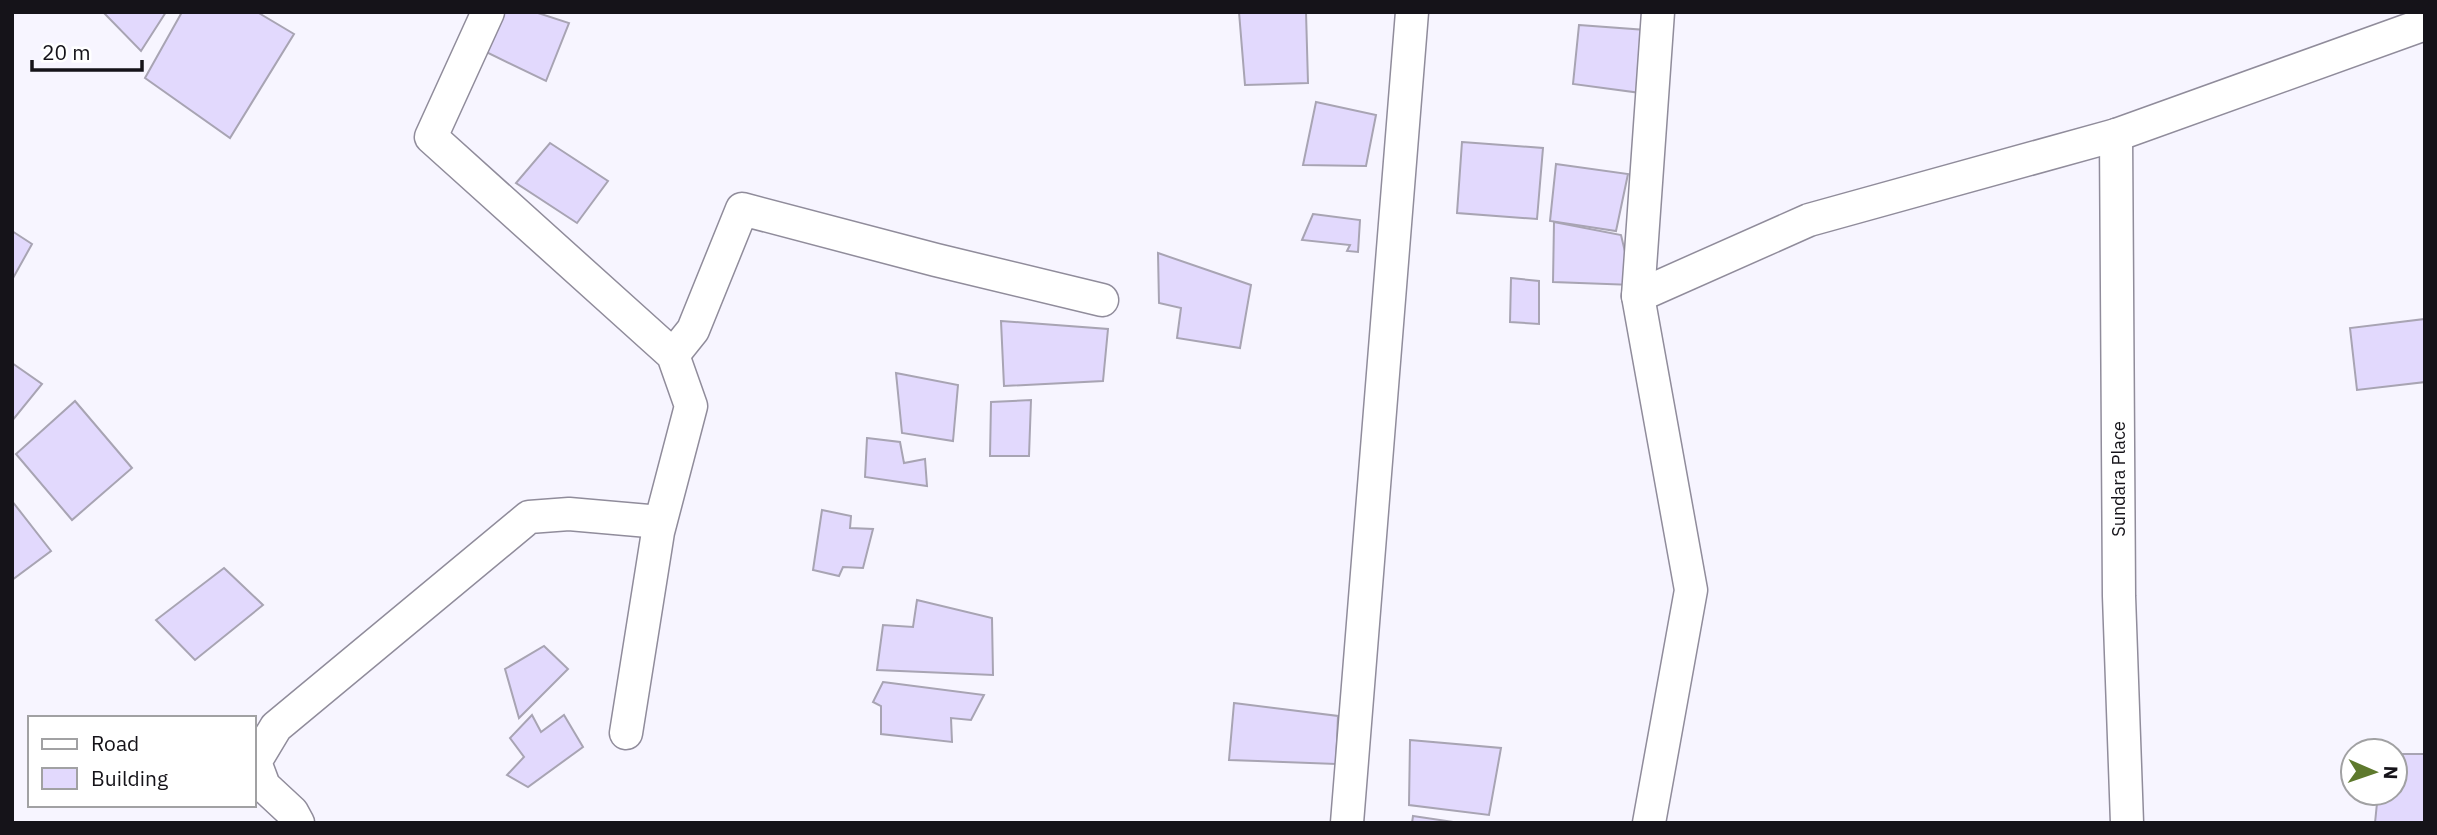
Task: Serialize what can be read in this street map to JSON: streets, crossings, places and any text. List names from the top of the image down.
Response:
{
  "streets": {
    "street": ["Sundara Place"]
  },
  "legend": ["Road", "Building"],
  "scale_bar": "20 m",
  "north": "right"
}
